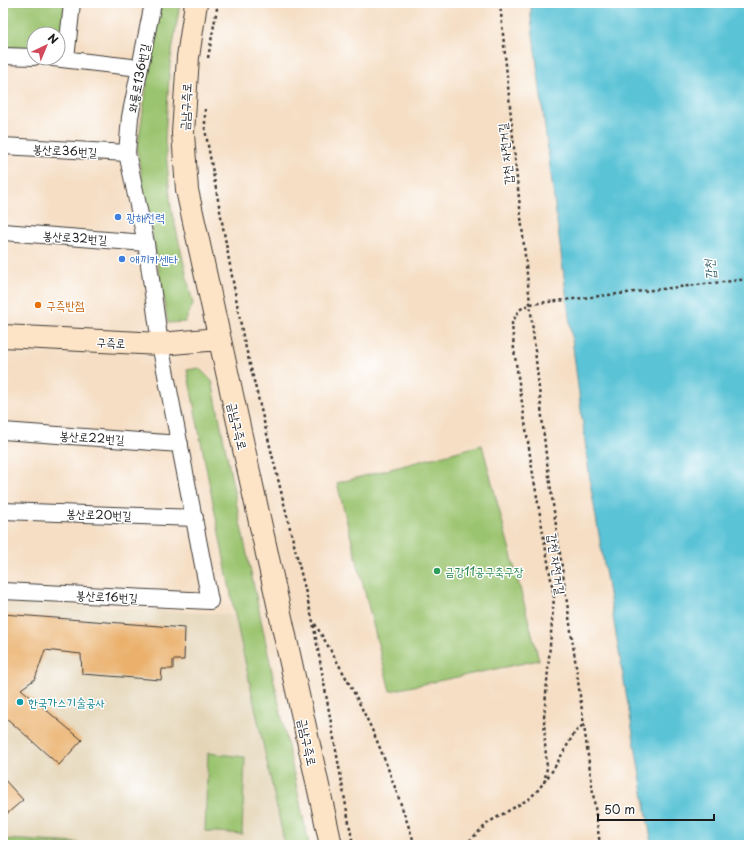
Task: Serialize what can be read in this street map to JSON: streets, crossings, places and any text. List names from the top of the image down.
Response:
{
  "streets": {
    "main road": ["금남구즉로", "구즉로"],
    "street": [
      "와룡로136번길",
      "봉산로36번길",
      "봉산로32번길",
      "봉산로22번길",
      "봉산로20번길",
      "봉산로16번길"
    ],
    "path": ["갑천 자전거길"]
  },
  "crossings": [
    ["와룡로136번길", "봉산로36번길"],
    ["와룡로136번길", "봉산로32번길"],
    ["와룡로136번길", "구즉로"],
    ["와룡로136번길", "봉산로22번길"],
    ["와룡로136번길", "봉산로20번길"],
    ["와룡로136번길", "봉산로16번길"],
    ["금남구즉로", "구즉로"]
  ],
  "water": ["갑천"],
  "places": [
    "광해전력",
    "애끼카센타",
    "구즉반점",
    "금강11공구축구장",
    "한국가스기술공사"
  ],
  "scale_bar": "50 m",
  "north": "top right"
}
